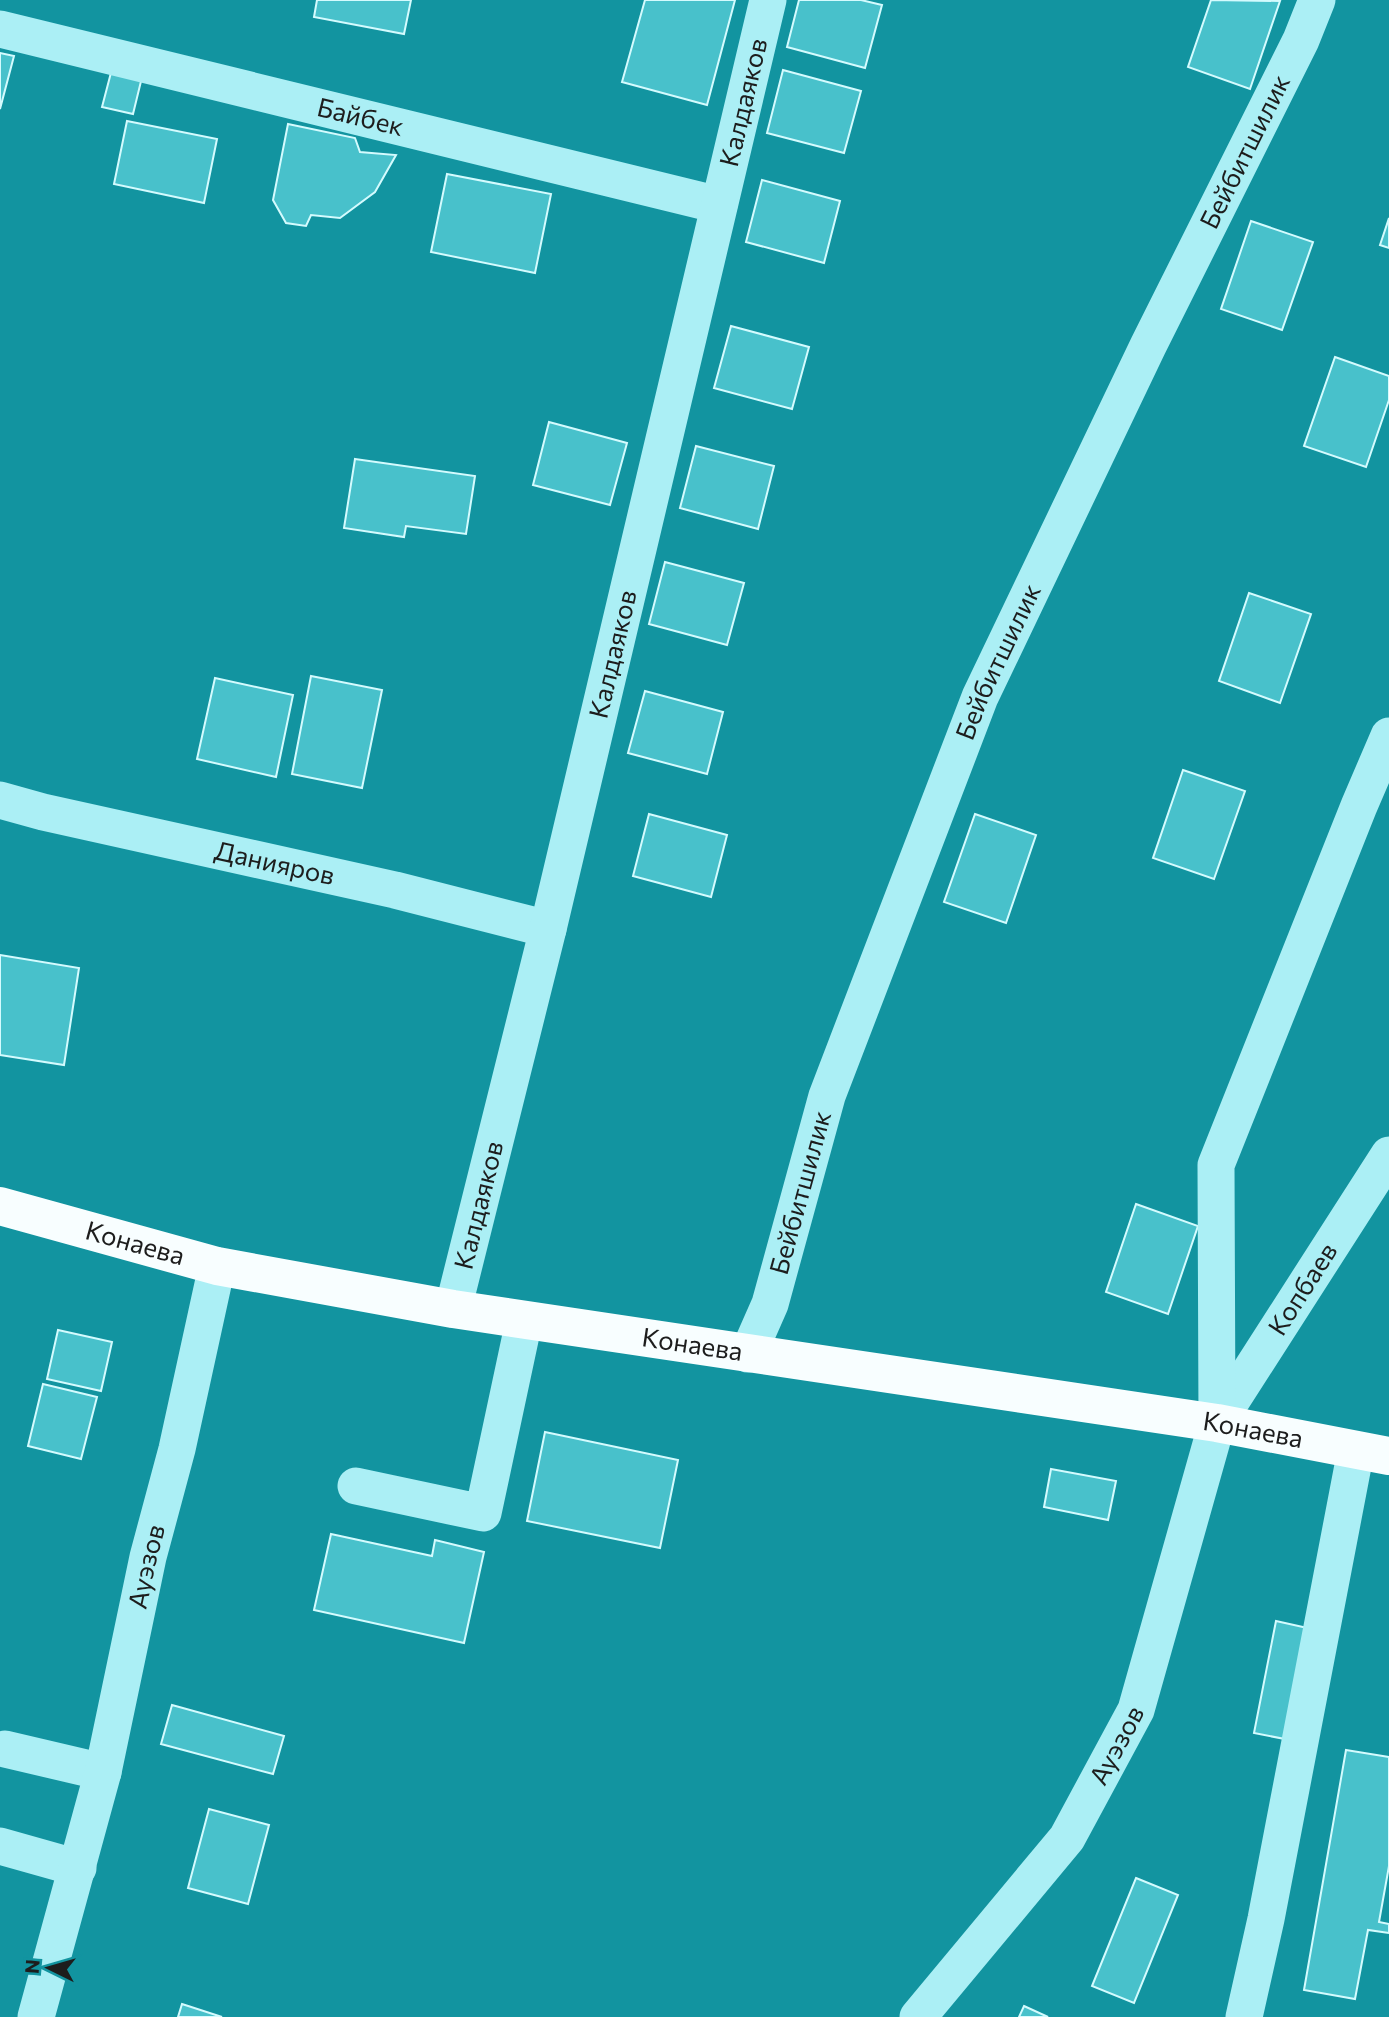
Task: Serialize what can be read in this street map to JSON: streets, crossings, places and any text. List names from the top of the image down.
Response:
{
  "streets": {
    "main road": ["Конаева"],
    "street": [
      "Калдаяков",
      "Байбек",
      "Бейбитшилик",
      "Данияров",
      "Копбаев",
      "Ауэзов"
    ]
  },
  "crossings": [
    ["Калдаяков", "Байбек"],
    ["Калдаяков", "Данияров"],
    ["Калдаяков", "Конаева"],
    ["Бейбитшилик", "Конаева"],
    ["Конаева", "Копбаев"],
    ["Конаева", "Ауэзов"],
    ["Копбаев", "Ауэзов"]
  ],
  "north": "left"
}
